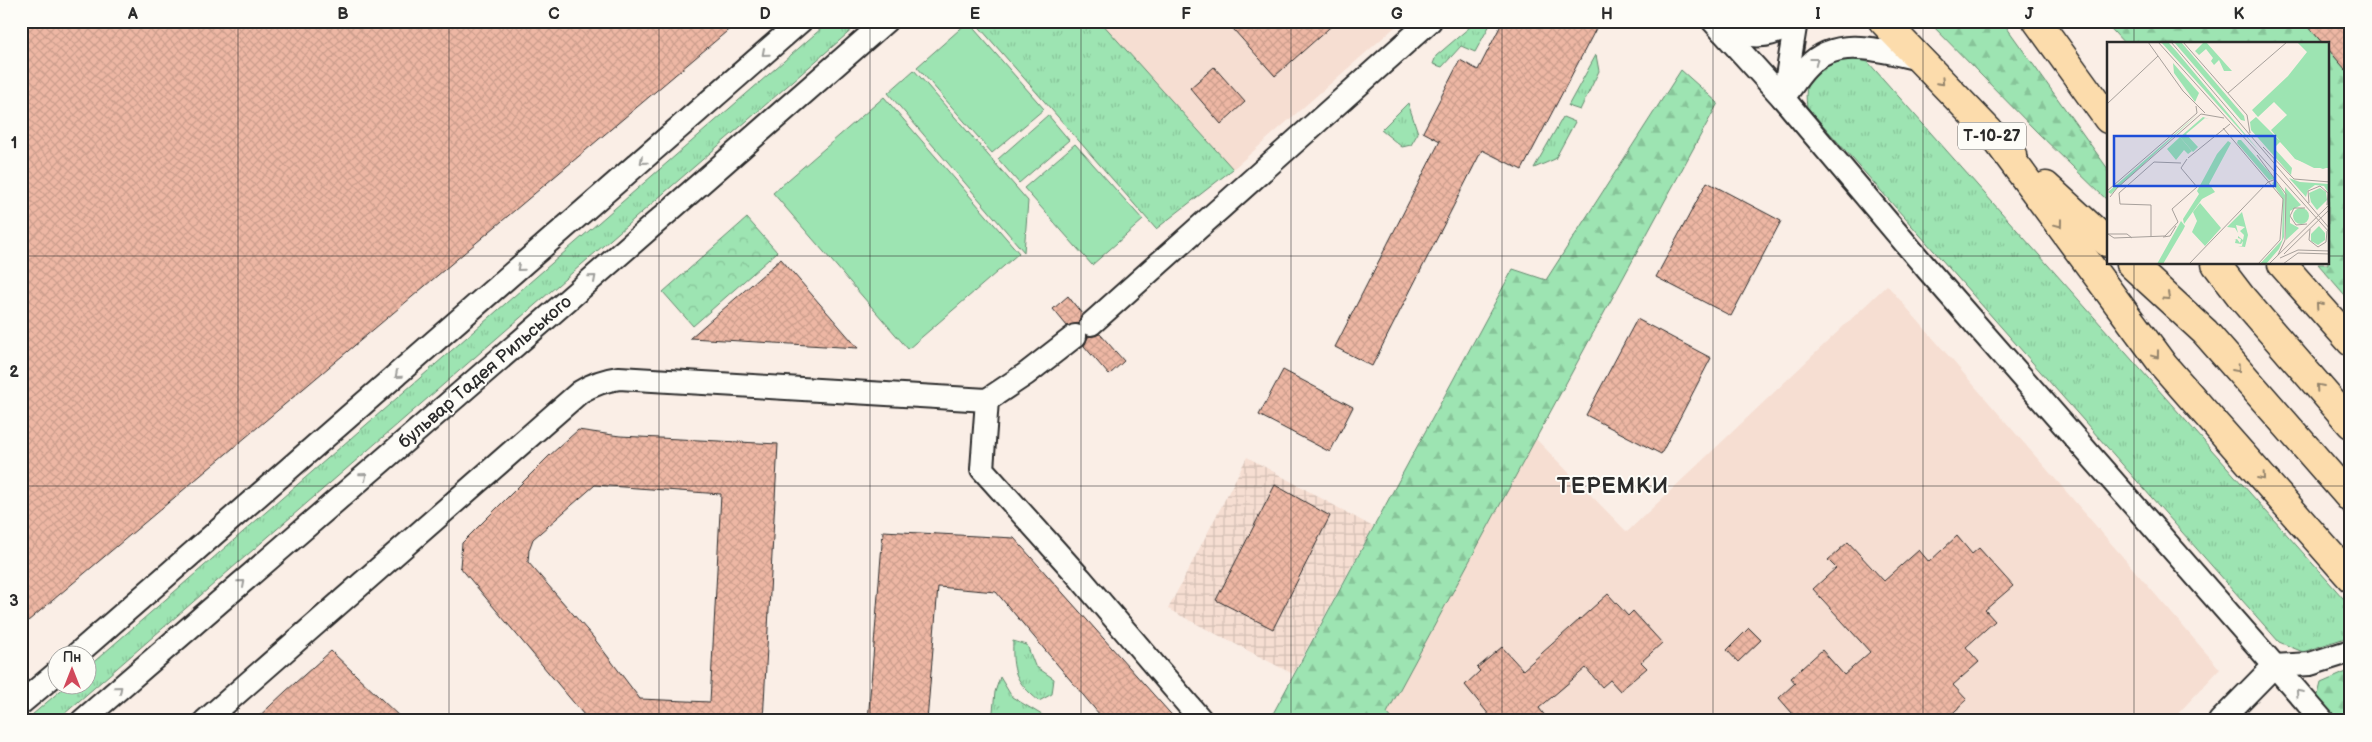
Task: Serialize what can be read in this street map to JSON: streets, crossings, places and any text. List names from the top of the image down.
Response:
{
  "streets": {
    "highway": ["Т-10-27"],
    "street": ["бульвар Тадея Рильського"]
  },
  "districts": ["ТЕРЕМКИ"],
  "north": "top",
  "grid": {
    "columns": [
      "A",
      "B",
      "C",
      "D",
      "E",
      "F",
      "G",
      "H",
      "I",
      "J",
      "K"
    ],
    "rows": ["1", "2", "3"]
  }
}
